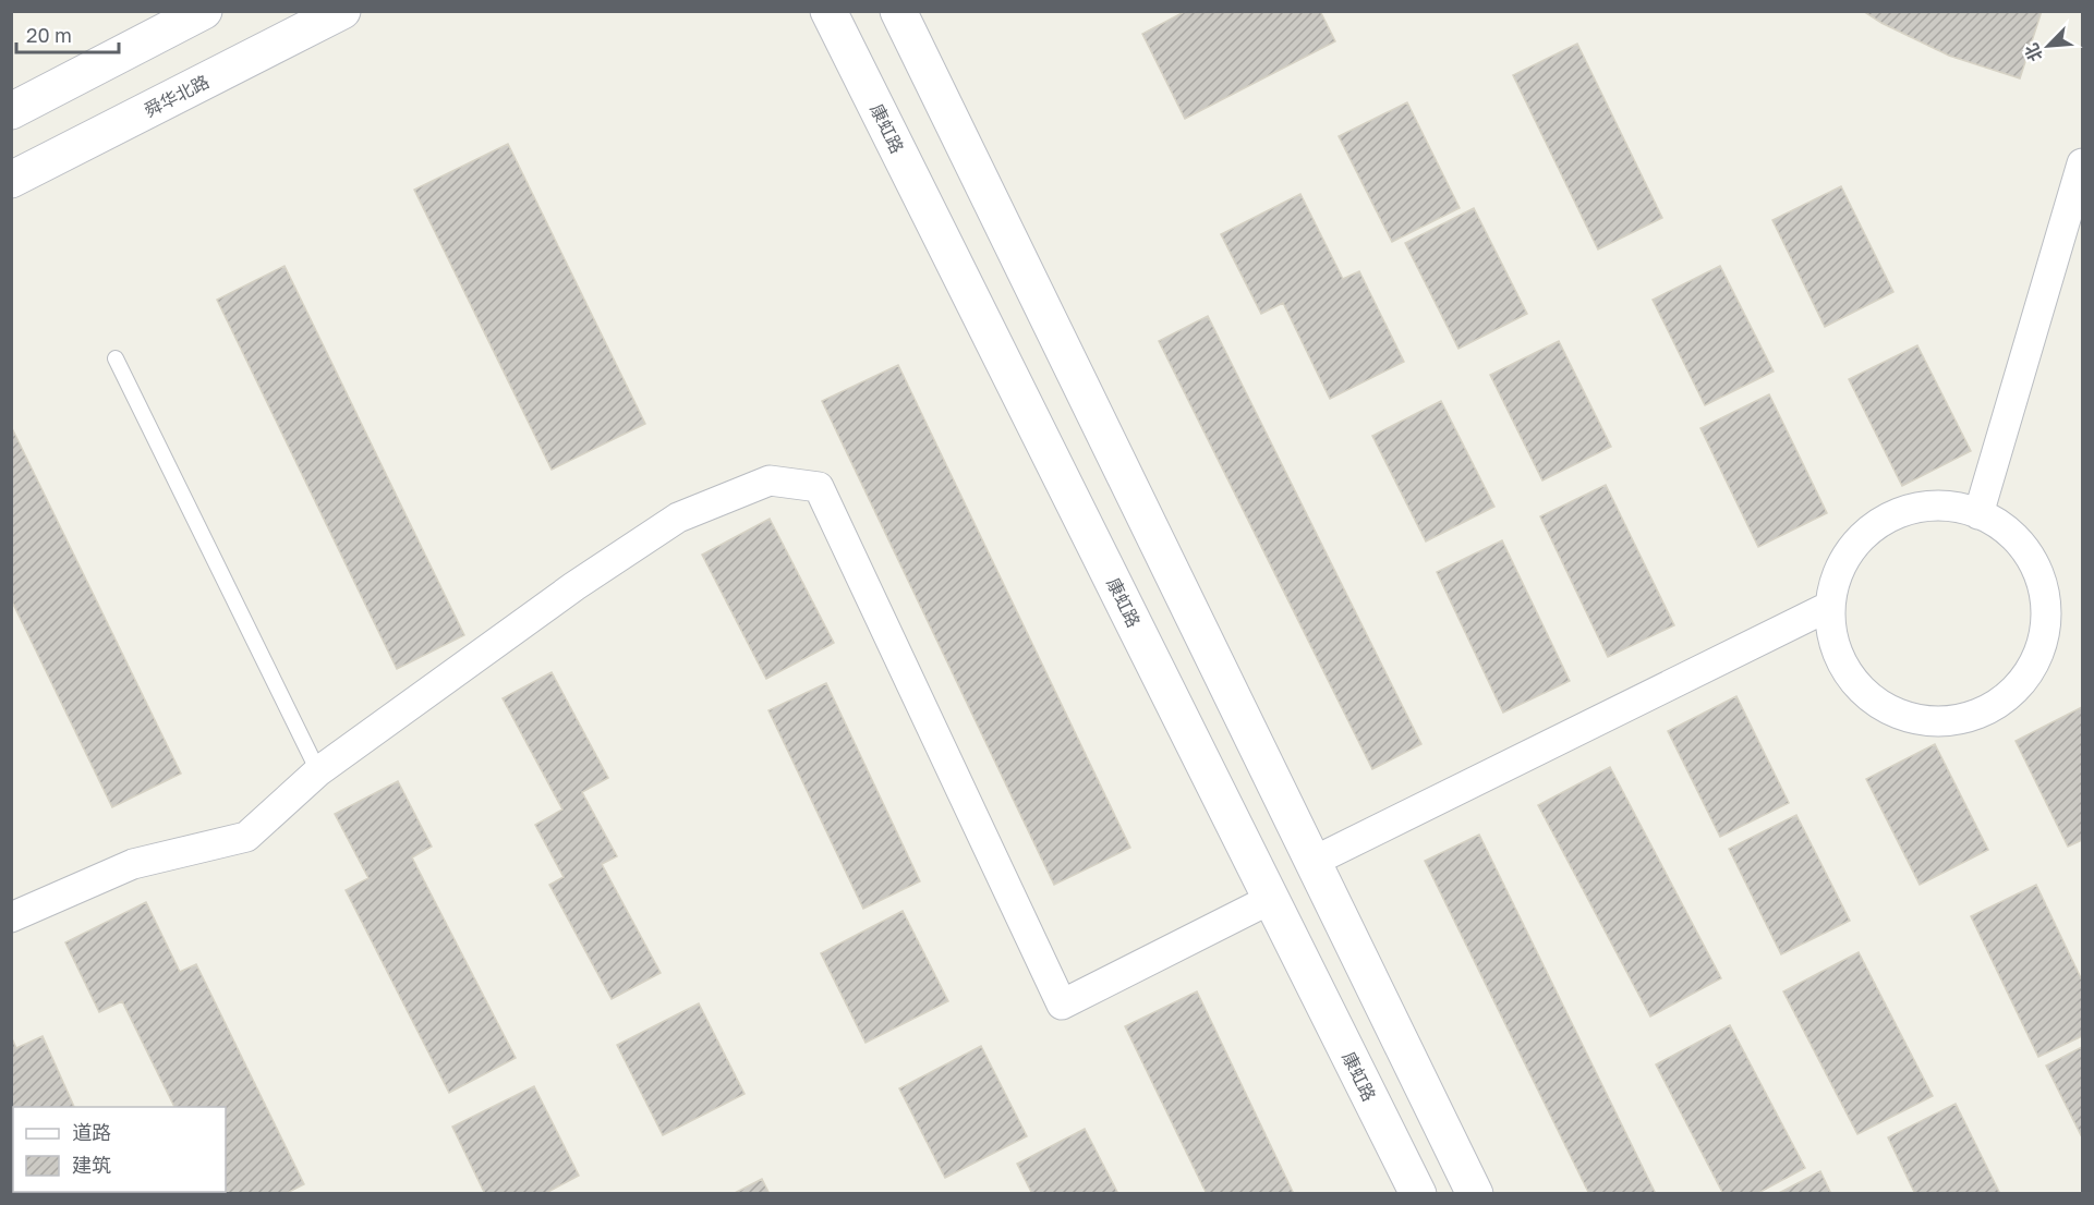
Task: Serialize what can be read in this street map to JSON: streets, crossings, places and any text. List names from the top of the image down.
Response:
{
  "streets": {
    "main road": ["舜华北路", "康虹路"]
  },
  "legend": ["道路", "建筑"],
  "scale_bar": "20 m",
  "north": "bottom left"
}
